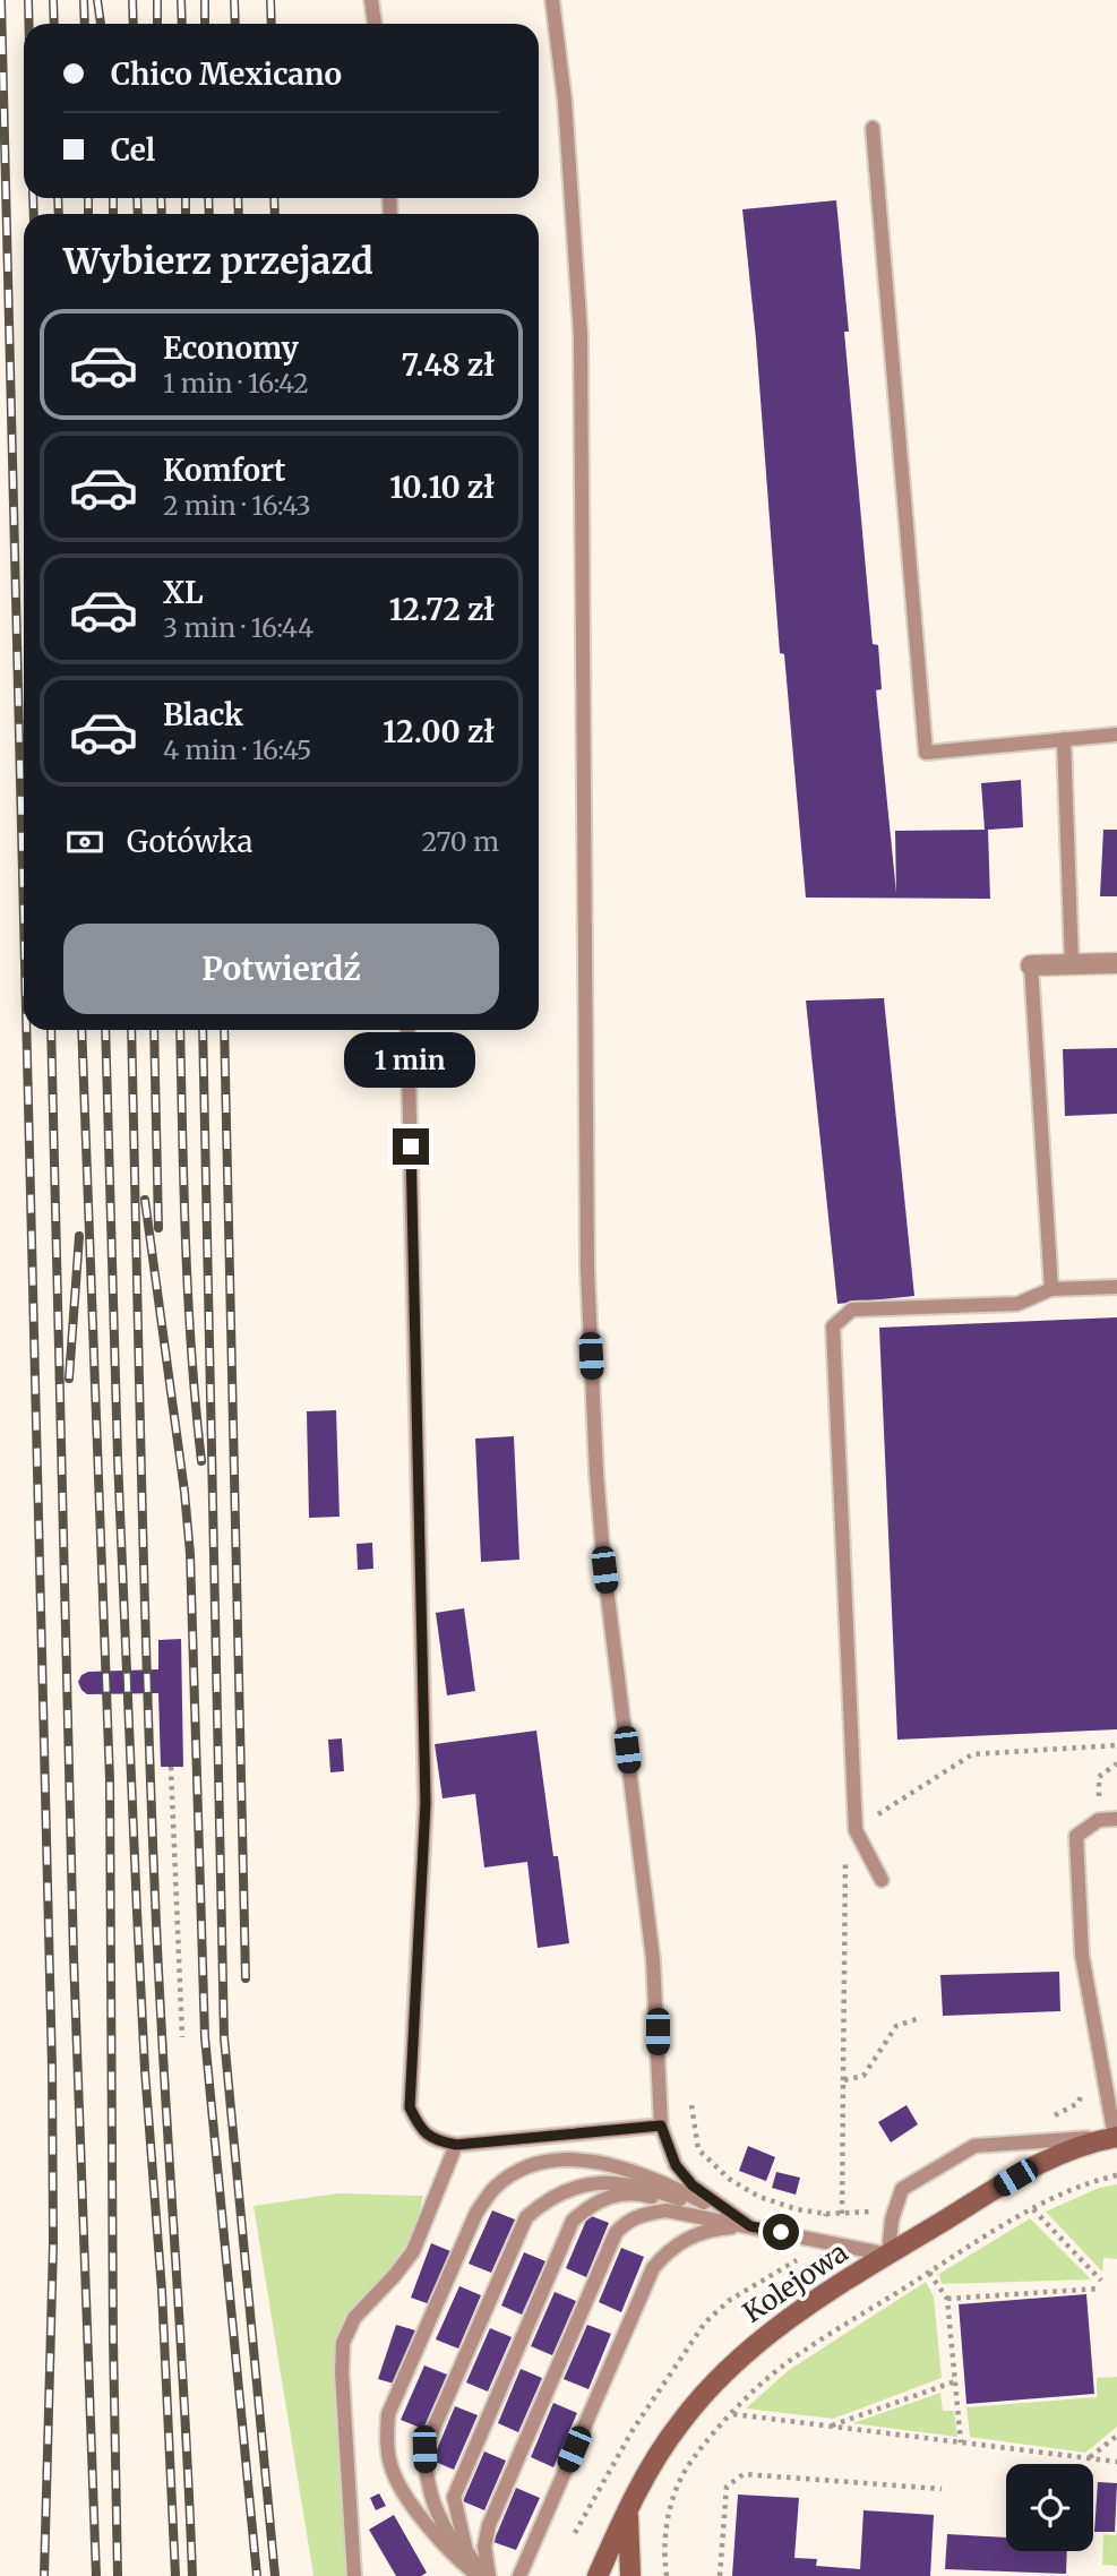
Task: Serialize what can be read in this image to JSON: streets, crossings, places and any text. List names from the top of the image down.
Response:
{
  "streets": {
    "main road": ["Kolejowa"]
  },
  "page": {
    "banner": ["Chico Mexicano", "Cel"],
    "heading": "Wybierz przejazd",
    "list": [
      {
        "name": "Economy",
        "note": "1 min · 16:42",
        "value": "7.48 zł"
      },
      {
        "name": "Komfort",
        "note": "2 min · 16:43",
        "value": "10.10 zł"
      },
      {
        "name": "XL",
        "note": "3 min · 16:44",
        "value": "12.72 zł"
      },
      {
        "name": "Black",
        "note": "4 min · 16:45",
        "value": "12.00 zł"
      }
    ],
    "pay": ["Gotówka", "270 m"],
    "buttons": "Potwierdź",
    "bubble": "1 min"
  }
}
